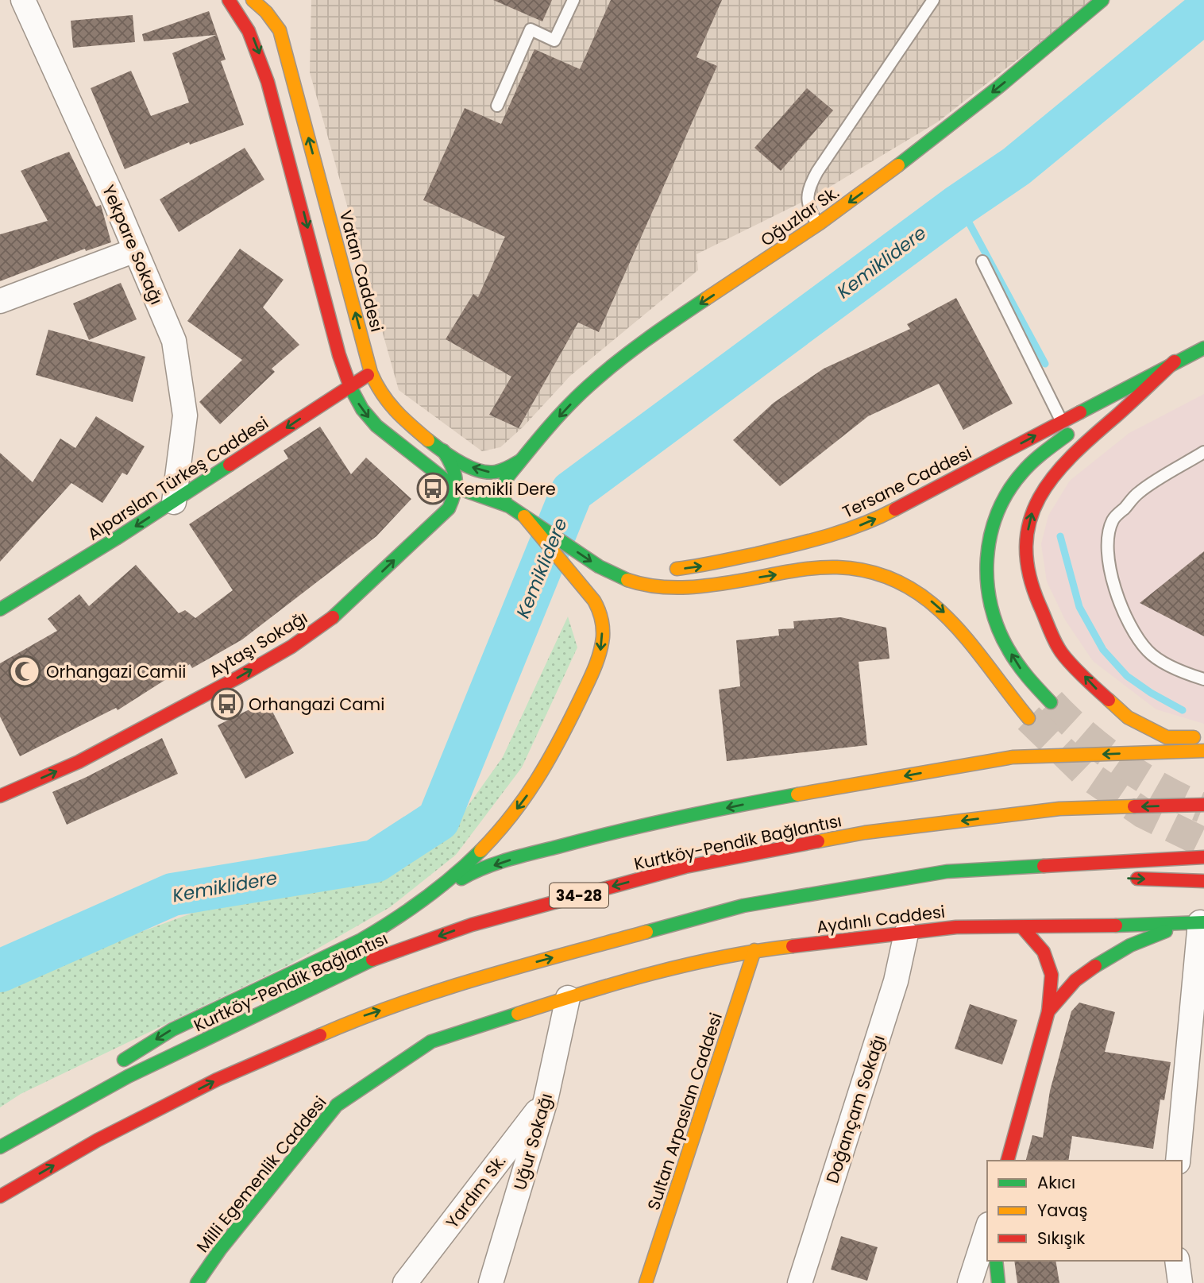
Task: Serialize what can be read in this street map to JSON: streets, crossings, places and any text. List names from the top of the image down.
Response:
{
  "streets": {
    "main road": [
      "Oğuzlar Sk.",
      "Vatan Caddesi",
      "Alparslan Türkeş Caddesi",
      "Tersane Caddesi",
      "Aytaşı Sokağı",
      "Kurtköy-Pendik Bağlantısı",
      "34-28",
      "Aydınlı Caddesi",
      "Sultan Arpaslan Caddesi",
      "Milli Egemenlik Caddesi"
    ],
    "street": [
      "Yekpare Sokağı",
      "Doğançam Sokağı",
      "Uğur Sokağı",
      "Yardım Sk."
    ]
  },
  "crossings": [
    ["Oğuzlar Sk.", "Vatan Caddesi"],
    ["Yekpare Sokağı", "Alparslan Türkeş Caddesi"],
    ["Vatan Caddesi", "Alparslan Türkeş Caddesi"],
    ["Aydınlı Caddesi", "Doğançam Sokağı"],
    ["Aydınlı Caddesi", "Sultan Arpaslan Caddesi"],
    ["Aydınlı Caddesi", "Uğur Sokağı"],
    ["Aydınlı Caddesi", "Milli Egemenlik Caddesi"],
    ["Uğur Sokağı", "Milli Egemenlik Caddesi"],
    ["Uğur Sokağı", "Yardım Sk."]
  ],
  "one_way": [
    "Oğuzlar Sk.",
    "Alparslan Türkeş Caddesi",
    "Tersane Caddesi",
    "Aytaşı Sokağı"
  ],
  "water": ["Kemiklidere"],
  "places": {
    "bus stop": ["Kemikli Dere", "Orhangazi Cami"],
    "mosque": ["Orhangazi Camii"]
  },
  "legend": ["Akıcı", "Yavaş", "Sıkışık"]
}
